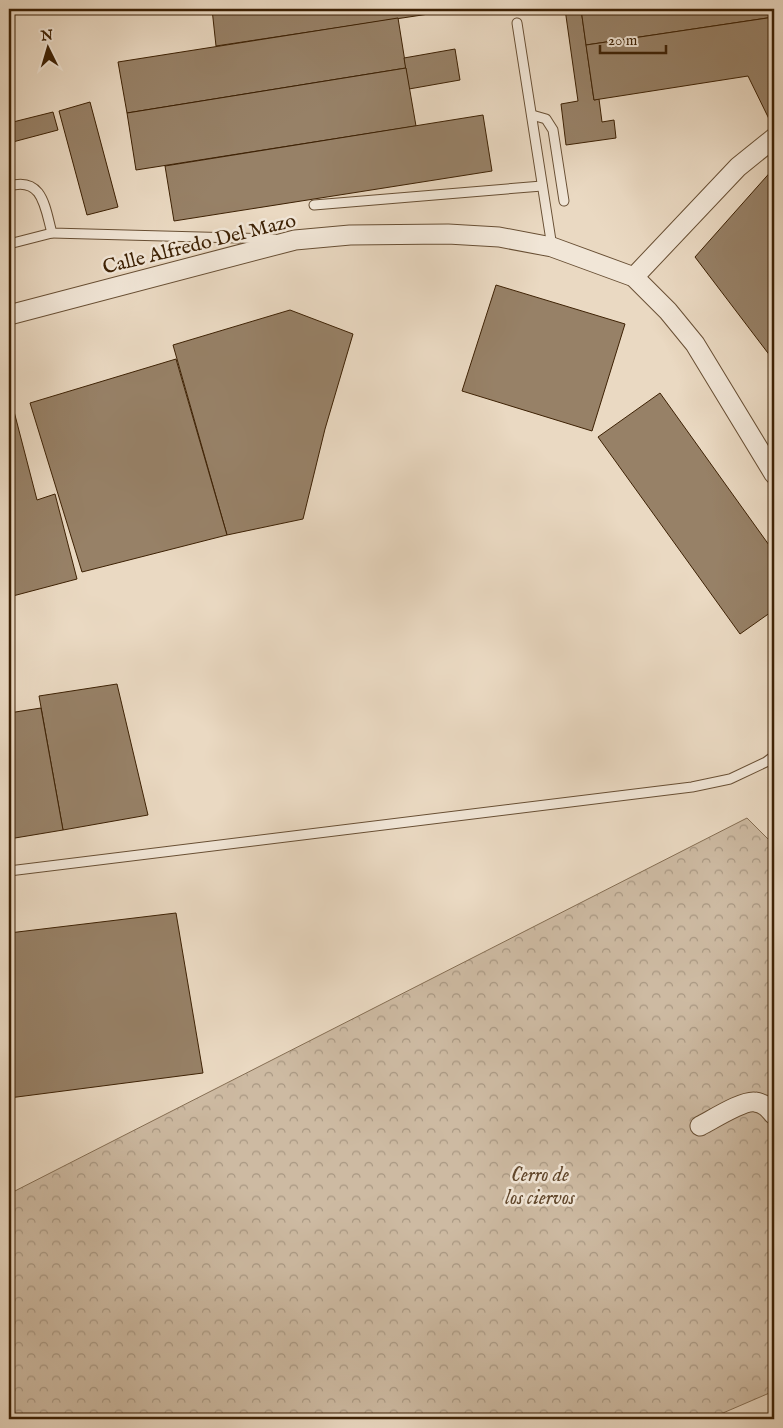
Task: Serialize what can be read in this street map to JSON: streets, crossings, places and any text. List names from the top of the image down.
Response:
{
  "streets": {
    "street": ["Calle Alfredo Del Mazo"]
  },
  "parks": ["Cerro de los ciervos"],
  "scale_bar": "20 m",
  "north": "top"
}
